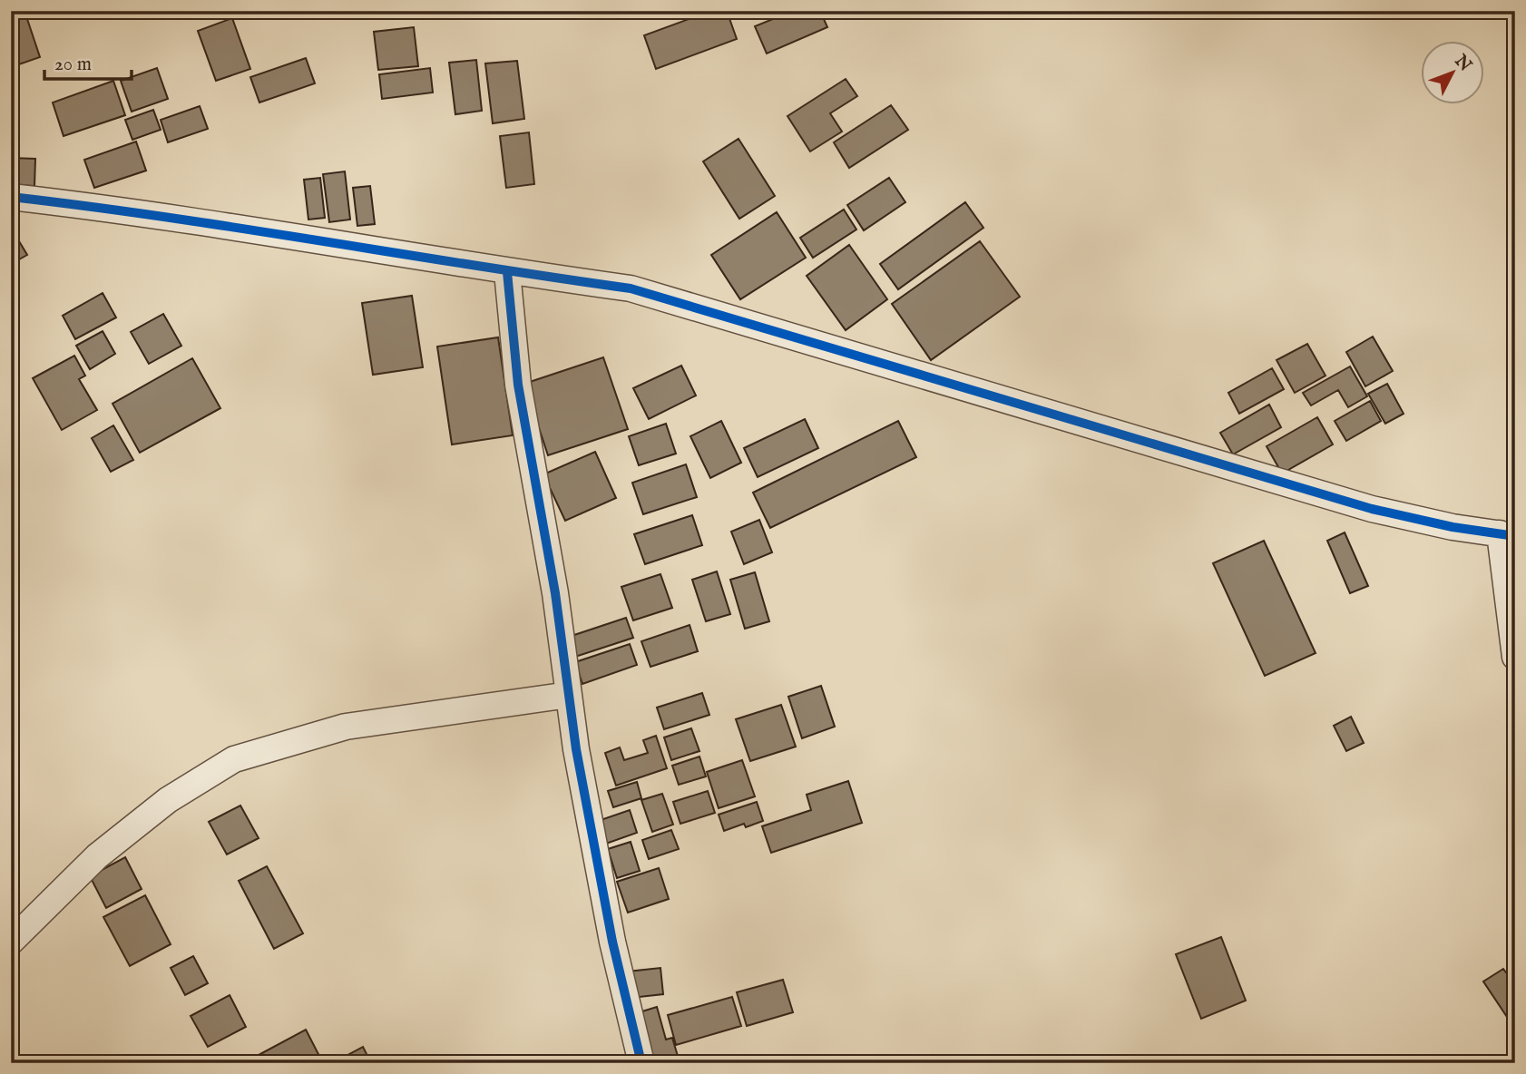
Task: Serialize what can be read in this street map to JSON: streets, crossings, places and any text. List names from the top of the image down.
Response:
{
  "scale_bar": "20 m",
  "north": "top right"
}
